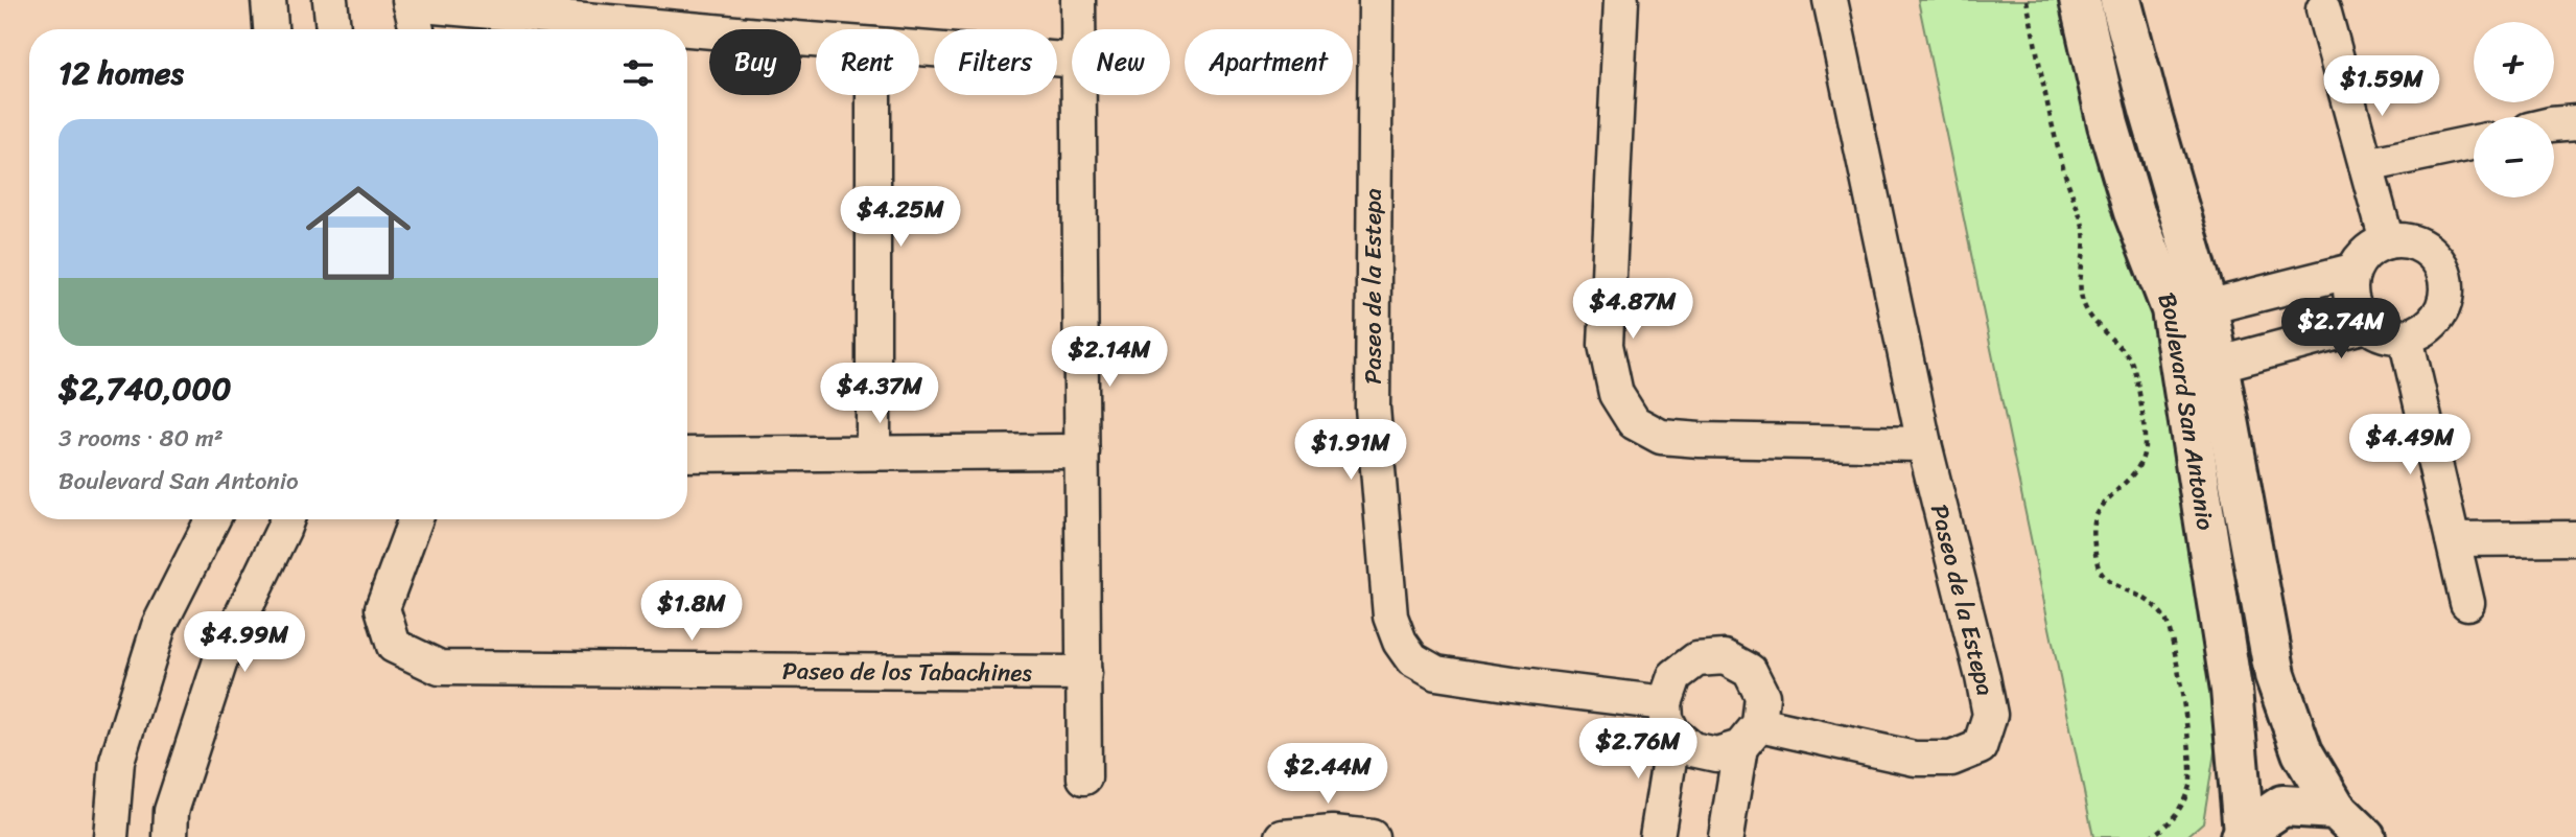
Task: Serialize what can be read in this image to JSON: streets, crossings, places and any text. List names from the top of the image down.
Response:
{
  "streets": {
    "street": ["Paseo de la Estepa", "Boulevard San Antonio", "Paseo de los Tabachines"]
  },
  "page": {
    "map_buttons": ["+", "−"],
    "chip": [
      "Buy",
      "Rent",
      "Filters",
      "New",
      "Apartment"
    ],
    "heading": "12 homes",
    "price": [
      "$1.59M",
      "$4.25M",
      "$4.87M",
      "$2.74M",
      "$2.14M",
      "$4.37M",
      "$4.49M",
      "$1.91M",
      "$1.8M",
      "$4.99M",
      "$2.76M",
      "$2.44M"
    ],
    "list": [
      {
        "name": "$2,740,000",
        "note": "3 rooms · 80 m² · Boulevard San Antonio"
      }
    ]
  }
}
